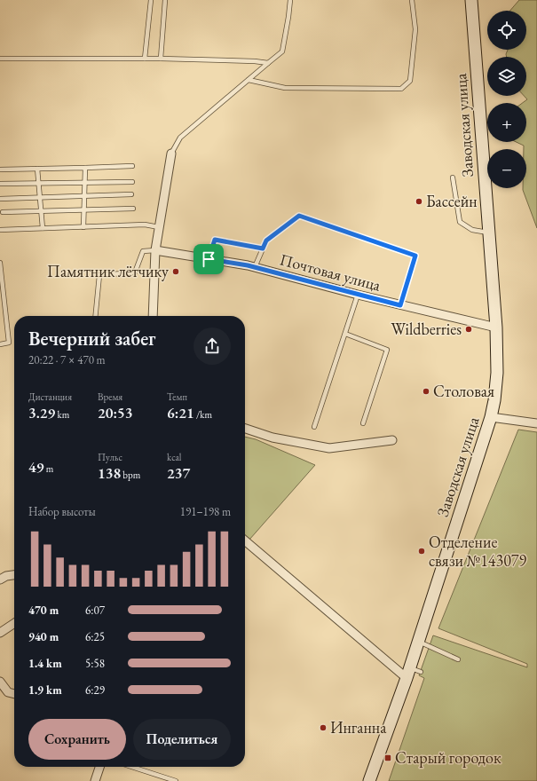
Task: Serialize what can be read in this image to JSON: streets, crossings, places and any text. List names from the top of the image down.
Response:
{
  "streets": {
    "main road": ["Заводская улица"],
    "street": ["Почтовая улица"]
  },
  "crossings": [
    ["Заводская улица", "Почтовая улица"]
  ],
  "places": {
    "other": [
      "Бассейн",
      "Памятник лётчику",
      "Wildberries",
      "Столовая",
      "Отделение связи №143079",
      "Инганна"
    ],
    "transit": ["Старый городок"]
  },
  "page": {
    "map_buttons": ["+", "−"],
    "heading": ["Вечерний забег", "20:22 · 7 × 470 m"],
    "stats": [
      ["Дистанция", "3.29 km"],
      ["Время", "20:53"],
      ["Темп", "6:21 /km"],
      ["49 m"],
      ["Пульс", "138 bpm"],
      ["kcal", "237"]
    ],
    "chart": ["Набор высоты", "191–198 m"],
    "list": [
      {
        "name": "470 m",
        "note": "6:07"
      },
      {
        "name": "940 m",
        "note": "6:25"
      },
      {
        "name": "1.4 km",
        "note": "5:58"
      },
      {
        "name": "1.9 km",
        "note": "6:29"
      }
    ],
    "buttons": ["Сохранить", "Поделиться"]
  }
}
